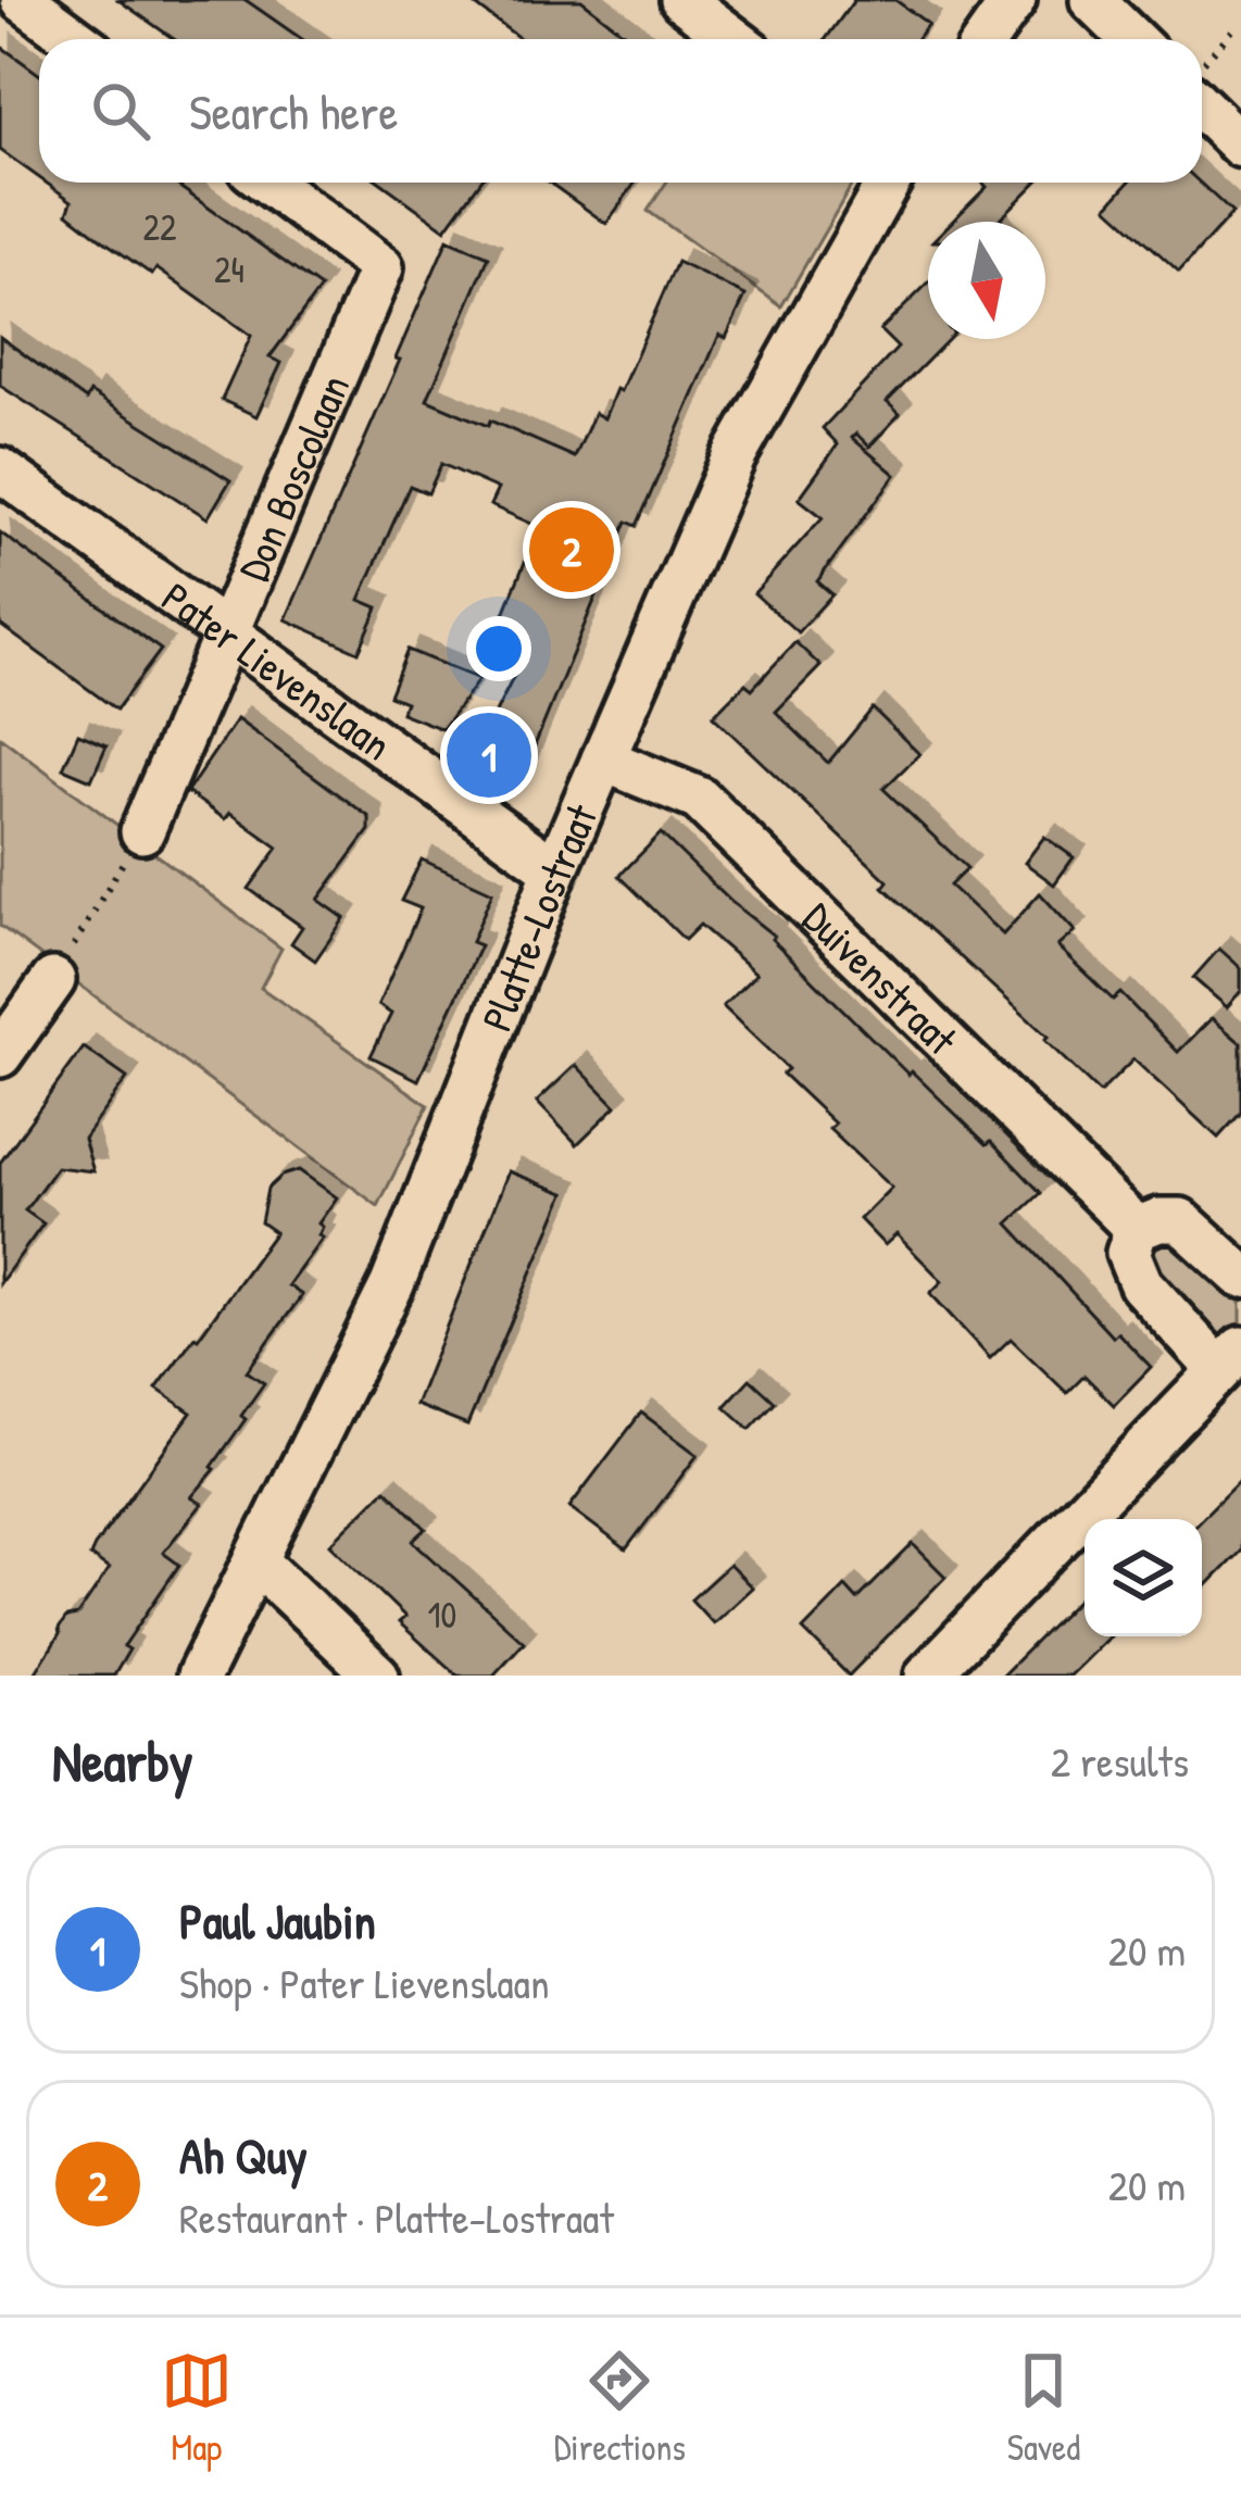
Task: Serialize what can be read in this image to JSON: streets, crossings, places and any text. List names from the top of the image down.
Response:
{
  "streets": {
    "street": [
      "Don Boscolaan",
      "Pater Lievenslaan",
      "Platte-Lostraat",
      "Duivenstraat"
    ]
  },
  "crossings": [
    ["Don Boscolaan", "Pater Lievenslaan"],
    ["Pater Lievenslaan", "Platte-Lostraat"],
    ["Platte-Lostraat", "Duivenstraat"]
  ],
  "house_numbers": ["22", "24", "10"],
  "north": "bottom",
  "page": {
    "search": "Search here",
    "pins": ["2", "1"],
    "heading": ["Nearby", "2 results"],
    "list": [
      {
        "mark": "1",
        "name": "Paul Jaubin",
        "note": "Shop · Pater Lievenslaan",
        "value": "20 m"
      },
      {
        "mark": "2",
        "name": "Ah Quy",
        "note": "Restaurant · Platte-Lostraat",
        "value": "20 m"
      }
    ],
    "nav": ["Map", "Directions", "Saved"]
  }
}
